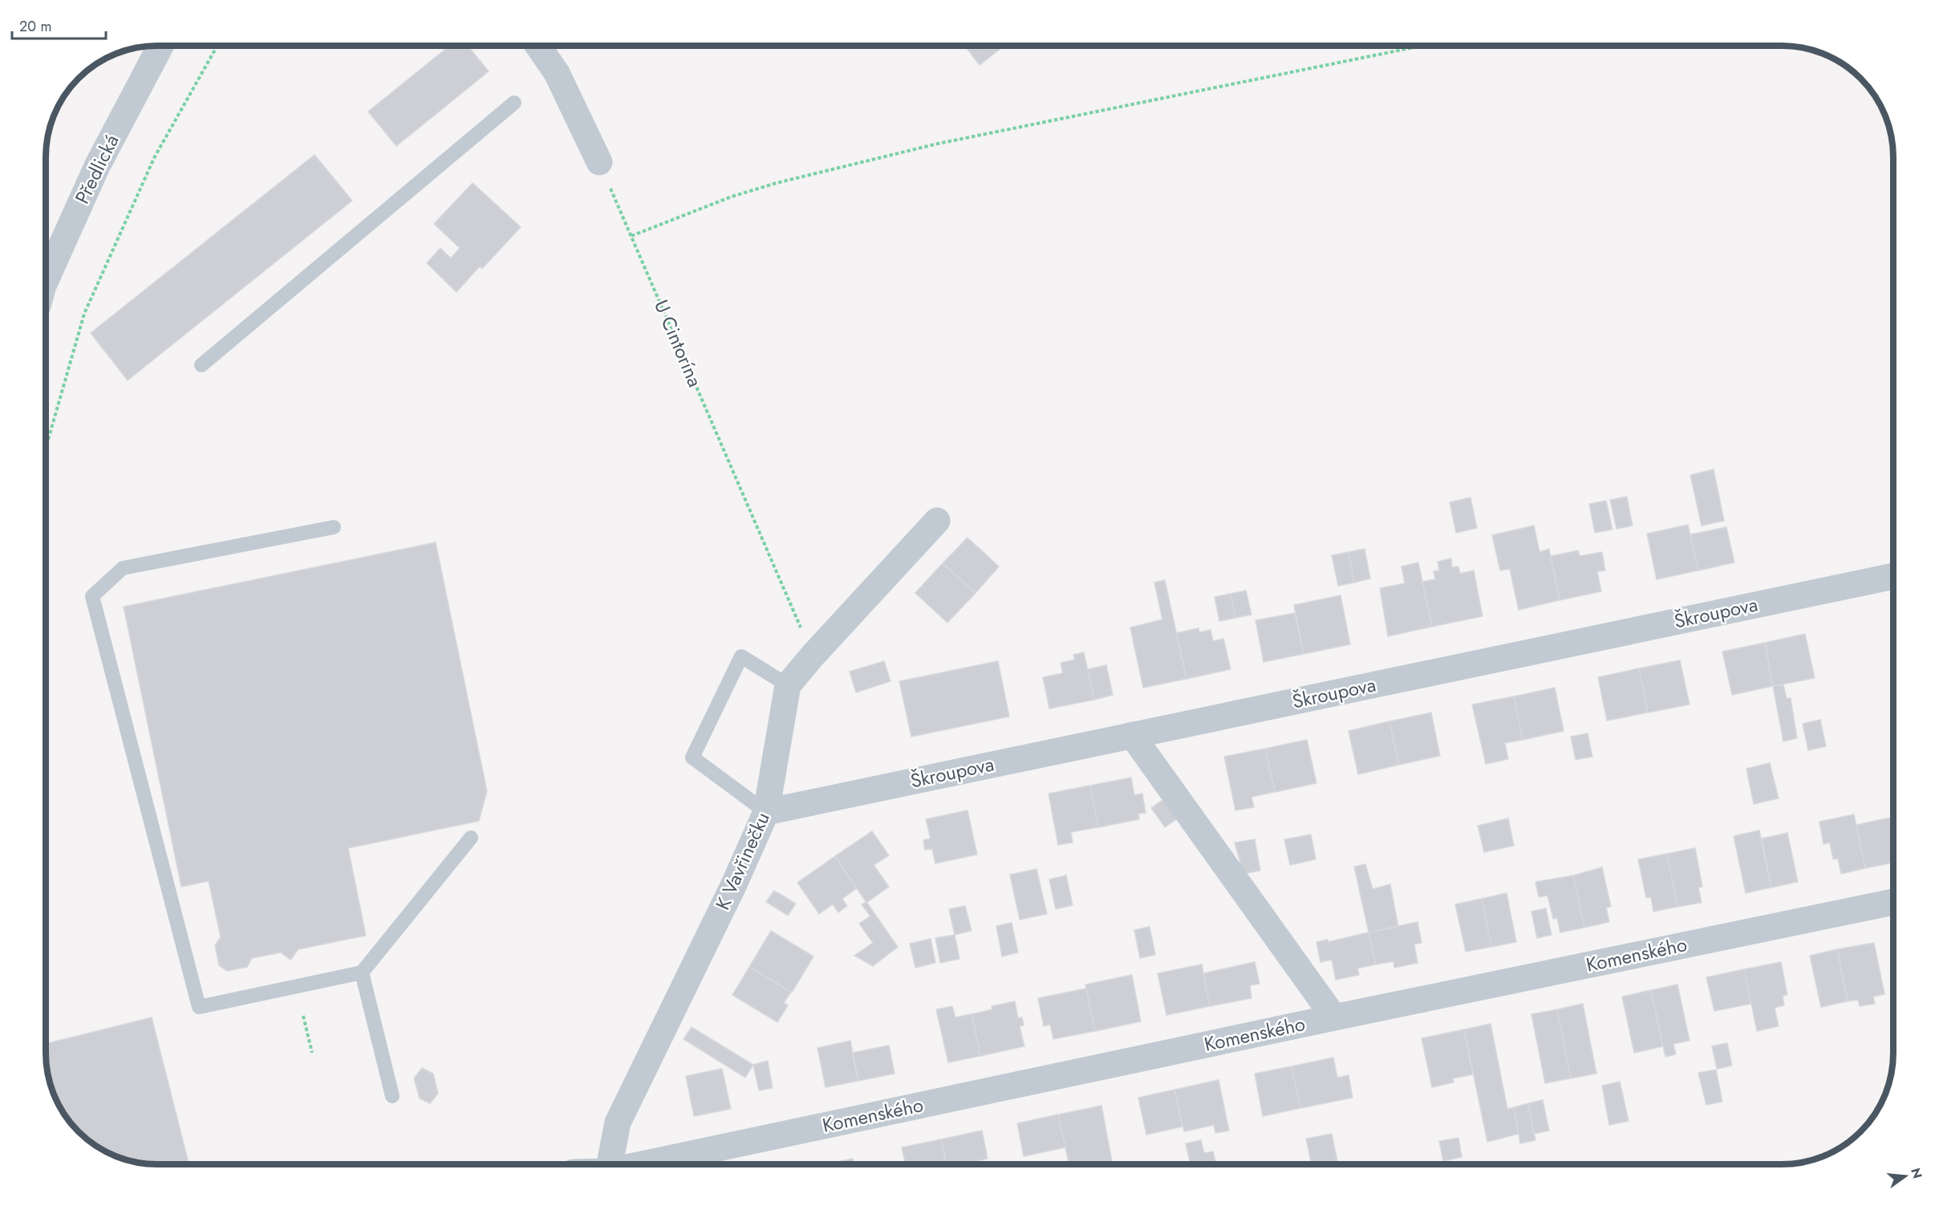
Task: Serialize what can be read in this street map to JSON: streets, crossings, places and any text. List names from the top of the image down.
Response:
{
  "streets": {
    "street": [
      "Předlická",
      "Škroupova",
      "K Vavřinečku",
      "Komenského"
    ],
    "path": ["U Cintorína"]
  },
  "crossings": [
    ["Škroupova", "K Vavřinečku"]
  ],
  "scale_bar": "20 m",
  "north": "right"
}
